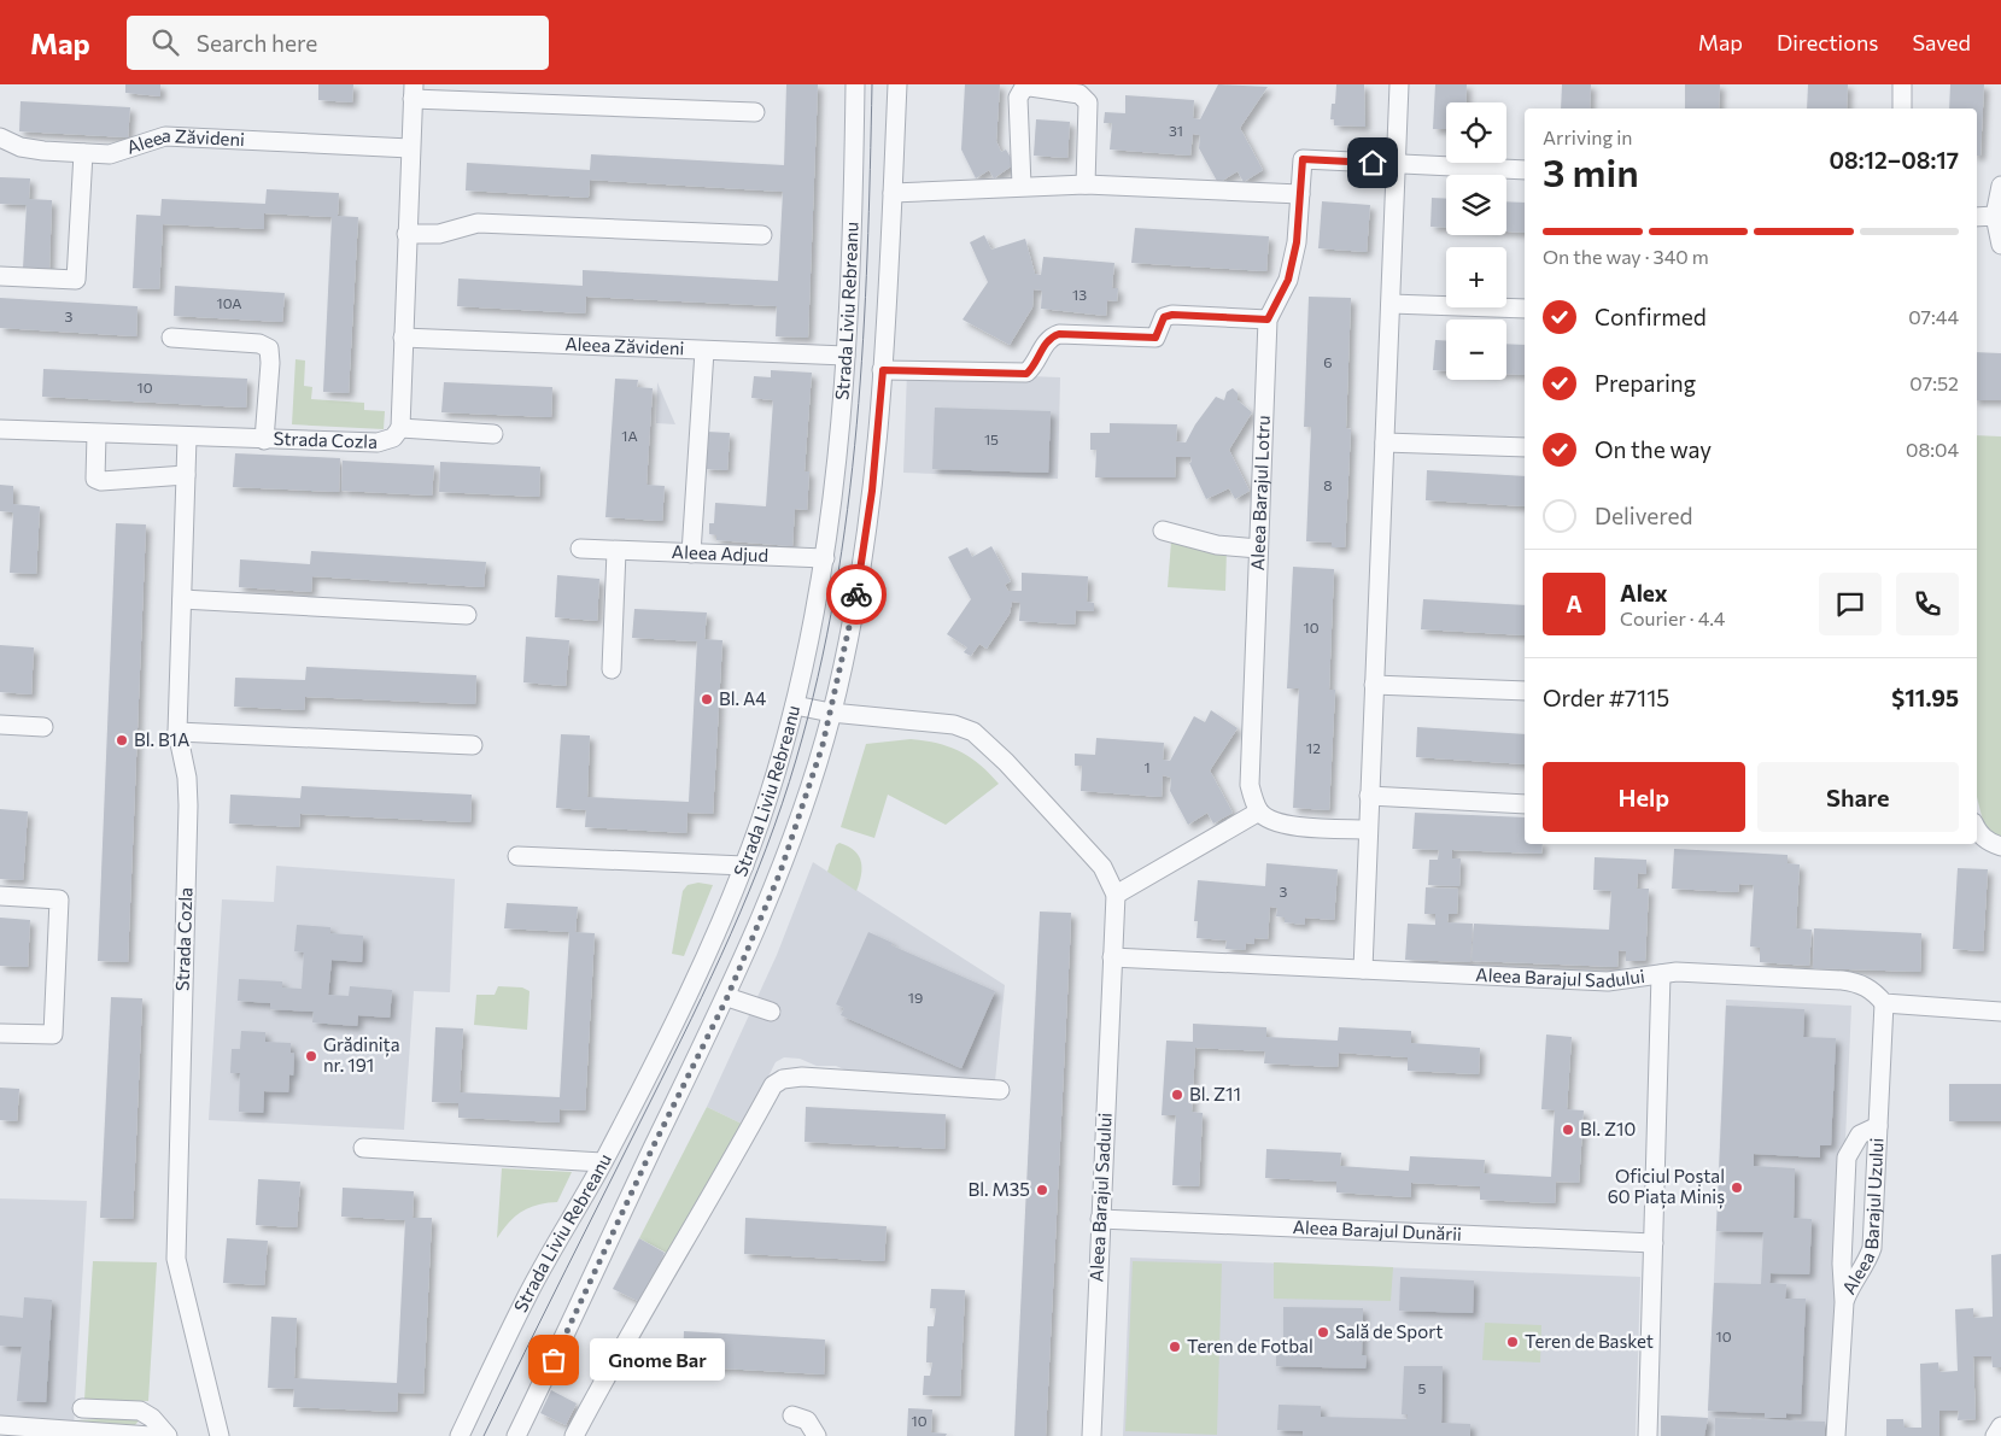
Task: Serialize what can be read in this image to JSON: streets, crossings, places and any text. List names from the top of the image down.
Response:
{
  "streets": {
    "street": [
      "Aleea Zăvideni",
      "Strada Liviu Rebreanu",
      "Strada Cozla",
      "Aleea Barajul Lotru",
      "Aleea Adjud",
      "Aleea Barajul Sadului",
      "Aleea Barajul Uzului",
      "Aleea Barajul Dunării"
    ]
  },
  "crossings": [
    ["Aleea Zăvideni", "Strada Liviu Rebreanu"],
    ["Strada Liviu Rebreanu", "Aleea Adjud"],
    ["Aleea Barajul Sadului", "Aleea Barajul Uzului"],
    ["Aleea Barajul Sadului", "Aleea Barajul Dunării"]
  ],
  "places": [
    "Bl. A4",
    "Bl. B1A",
    "Grădinița nr. 191",
    "Bl. Z11",
    "Bl. Z10",
    "Oficiul Poștal 60 Piața Miniș",
    "Bl. M35",
    "Sală de Sport",
    "Teren de Basket",
    "Teren de Fotbal",
    "Gnome Bar"
  ],
  "house_numbers": [
    "31",
    "13",
    "10A",
    "3",
    "6",
    "10",
    "1A",
    "15",
    "8",
    "10",
    "12",
    "1",
    "3",
    "19",
    "10",
    "5",
    "10"
  ],
  "page": {
    "header": "Map",
    "search": "Search here",
    "nav": ["Map", "Directions", "Saved"],
    "map_buttons": ["+", "−"],
    "heading": ["3 min", "Arriving in", "08:12–08:17"],
    "panel": [
      "Alex",
      "Courier · 4.4",
      "Order #7115",
      "$11.95"
    ],
    "bar": "On the way · 340 m",
    "list": [
      ["Confirmed", "07:44"],
      ["Preparing", "07:52"],
      ["On the way", "08:04"],
      "Delivered"
    ],
    "round": "A",
    "buttons": ["Help", "Share"],
    "bubble": "Gnome Bar"
  }
}
